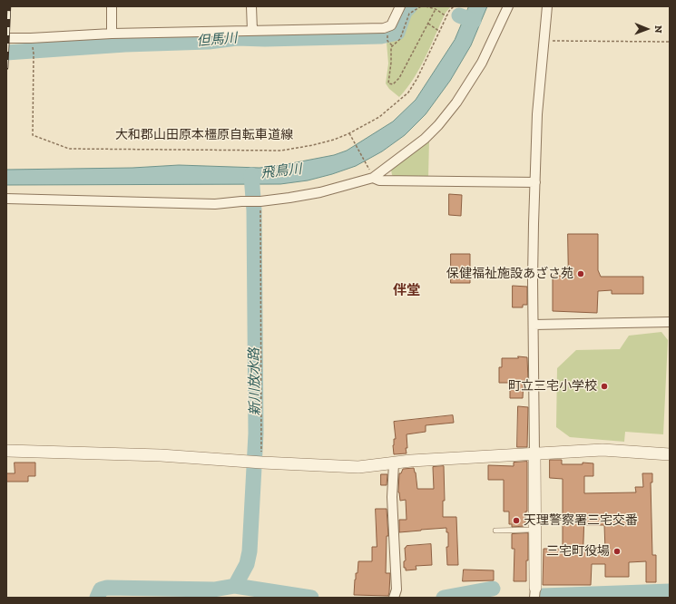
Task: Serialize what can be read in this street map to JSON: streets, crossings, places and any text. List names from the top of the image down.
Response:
{
  "streets": {
    "path": ["大和郡山田原本橿原自転車道線"]
  },
  "districts": ["伴堂"],
  "water": ["但馬川", "飛鳥川", "新川放水路"],
  "places": [
    "保健福祉施設あざさ苑",
    "町立三宅小学校",
    "天理警察署三宅交番",
    "三宅町役場"
  ],
  "north": "right"
}
